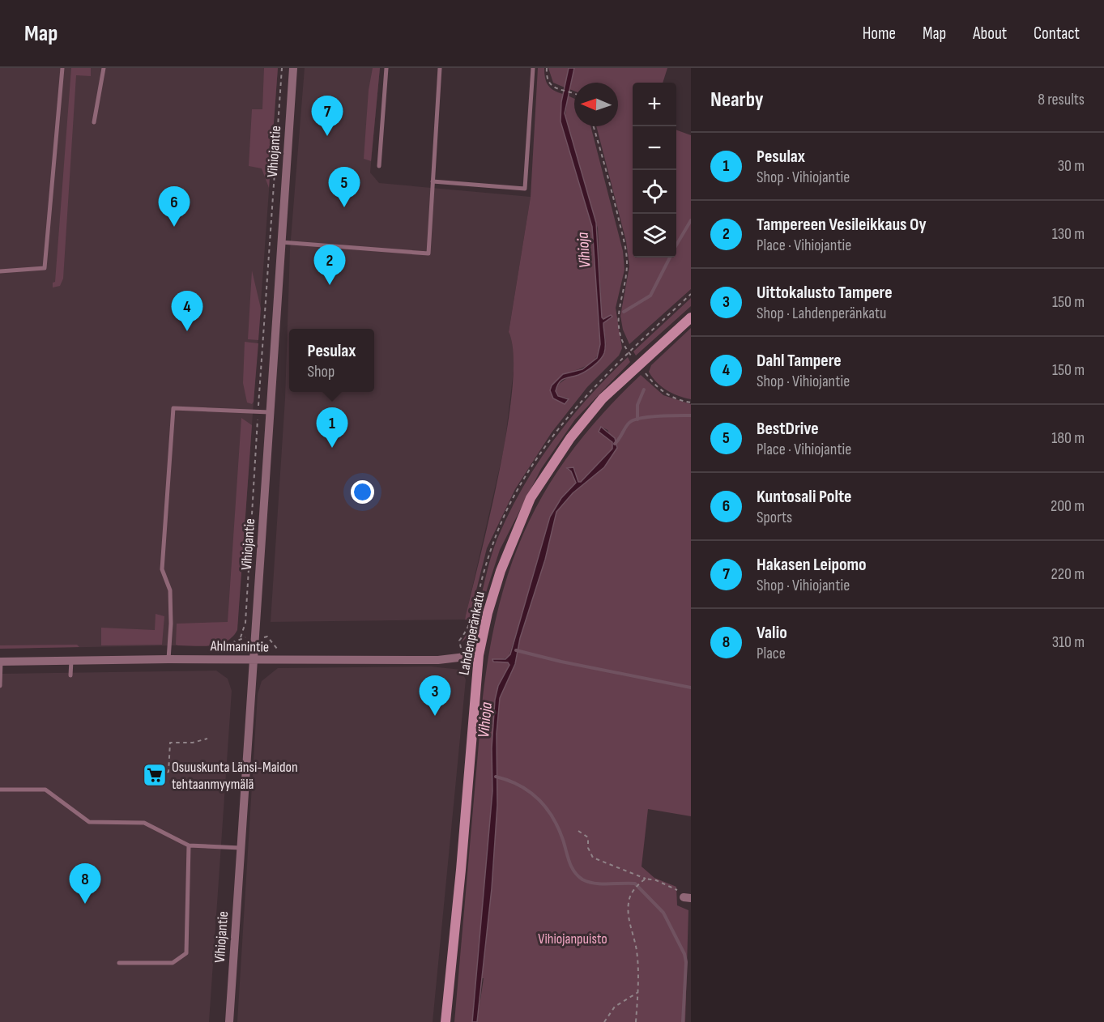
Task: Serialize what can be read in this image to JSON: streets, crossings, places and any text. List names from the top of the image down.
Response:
{
  "streets": {
    "main road": ["Lahdenperänkatu"],
    "street": ["Vihiojantie", "Ahlmanintie"]
  },
  "crossings": [
    ["Vihiojantie", "Ahlmanintie"],
    ["Lahdenperänkatu", "Ahlmanintie"]
  ],
  "water": ["Vihioja"],
  "parks": ["Vihiojanpuisto"],
  "places": {
    "supermarket": ["Osuuskunta Länsi-Maidon tehtaanmyymälä"]
  },
  "north": "left",
  "page": {
    "header": "Map",
    "nav": [
      "Home",
      "Map",
      "About",
      "Contact"
    ],
    "heading": ["Nearby", "8 results"],
    "map_buttons": ["+", "−"],
    "pins": [
      "7",
      "5",
      "6",
      "2",
      "4",
      "1",
      "3",
      "8"
    ],
    "list": [
      {
        "mark": "1",
        "name": "Pesulax",
        "note": "Shop · Vihiojantie",
        "value": "30 m"
      },
      {
        "mark": "2",
        "name": "Tampereen Vesileikkaus Oy",
        "note": "Place · Vihiojantie",
        "value": "130 m"
      },
      {
        "mark": "3",
        "name": "Uittokalusto Tampere",
        "note": "Shop · Lahdenperänkatu",
        "value": "150 m"
      },
      {
        "mark": "4",
        "name": "Dahl Tampere",
        "note": "Shop · Vihiojantie",
        "value": "150 m"
      },
      {
        "mark": "5",
        "name": "BestDrive",
        "note": "Place · Vihiojantie",
        "value": "180 m"
      },
      {
        "mark": "6",
        "name": "Kuntosali Polte",
        "note": "Sports",
        "value": "200 m"
      },
      {
        "mark": "7",
        "name": "Hakasen Leipomo",
        "note": "Shop · Vihiojantie",
        "value": "220 m"
      },
      {
        "mark": "8",
        "name": "Valio",
        "note": "Place",
        "value": "310 m"
      }
    ],
    "popup": ["Pesulax", "Shop"]
  }
}
